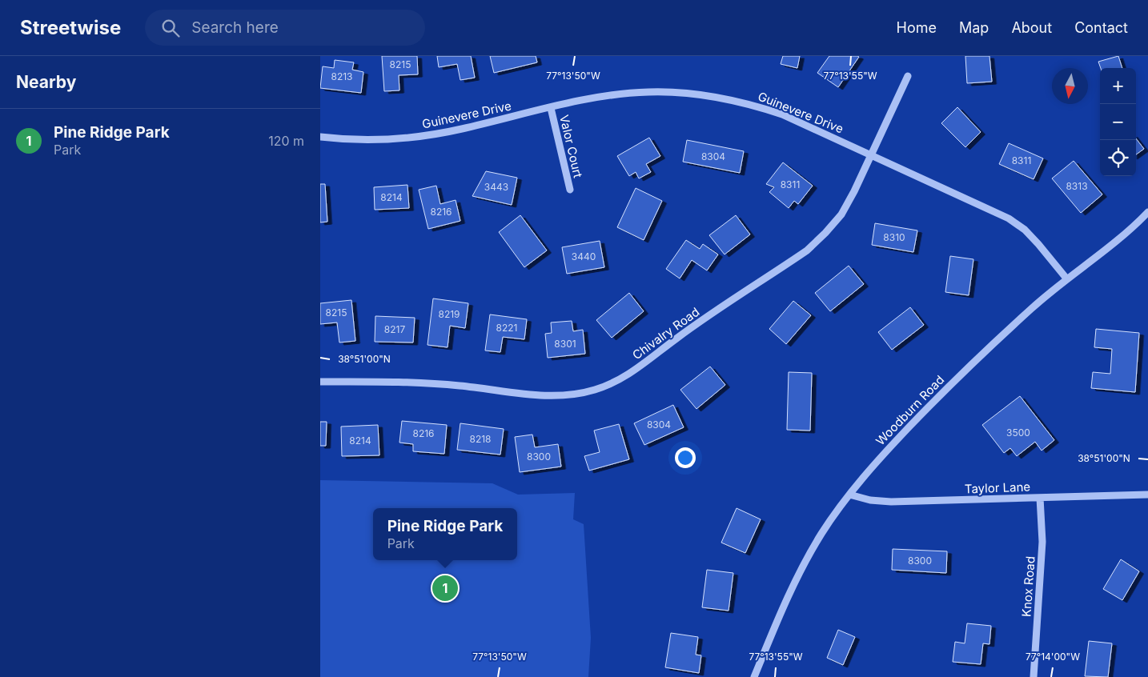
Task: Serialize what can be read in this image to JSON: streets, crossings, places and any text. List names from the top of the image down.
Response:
{
  "streets": {
    "street": [
      "Guinevere Drive",
      "Valor Court",
      "Chivalry Road",
      "Woodburn Road",
      "Taylor Lane",
      "Knox Road"
    ]
  },
  "crossings": [
    ["Guinevere Drive", "Valor Court"],
    ["Guinevere Drive", "Chivalry Road"],
    ["Guinevere Drive", "Woodburn Road"],
    ["Woodburn Road", "Taylor Lane"],
    ["Taylor Lane", "Knox Road"]
  ],
  "house_numbers": [
    "8215",
    "8213",
    "8304",
    "8311",
    "8311",
    "8313",
    "3443",
    "8214",
    "8216",
    "8310",
    "3440",
    "8215",
    "8219",
    "8221",
    "8217",
    "8301",
    "8304",
    "3500",
    "8216",
    "8218",
    "8214",
    "8300",
    "8300"
  ],
  "north": "bottom",
  "page": {
    "header": "Streetwise",
    "search": "Search here",
    "nav": [
      "Home",
      "Map",
      "About",
      "Contact"
    ],
    "heading": "Nearby",
    "map_buttons": ["+", "−"],
    "list": [
      {
        "mark": "1",
        "name": "Pine Ridge Park",
        "note": "Park",
        "value": "120 m"
      }
    ],
    "popup": ["Pine Ridge Park", "Park"],
    "pins": "1"
  },
  "coordinates": [
    "77°13'50\"W",
    "77°13'55\"W",
    "38°51'00\"N",
    "77°14'00\"W"
  ]
}
